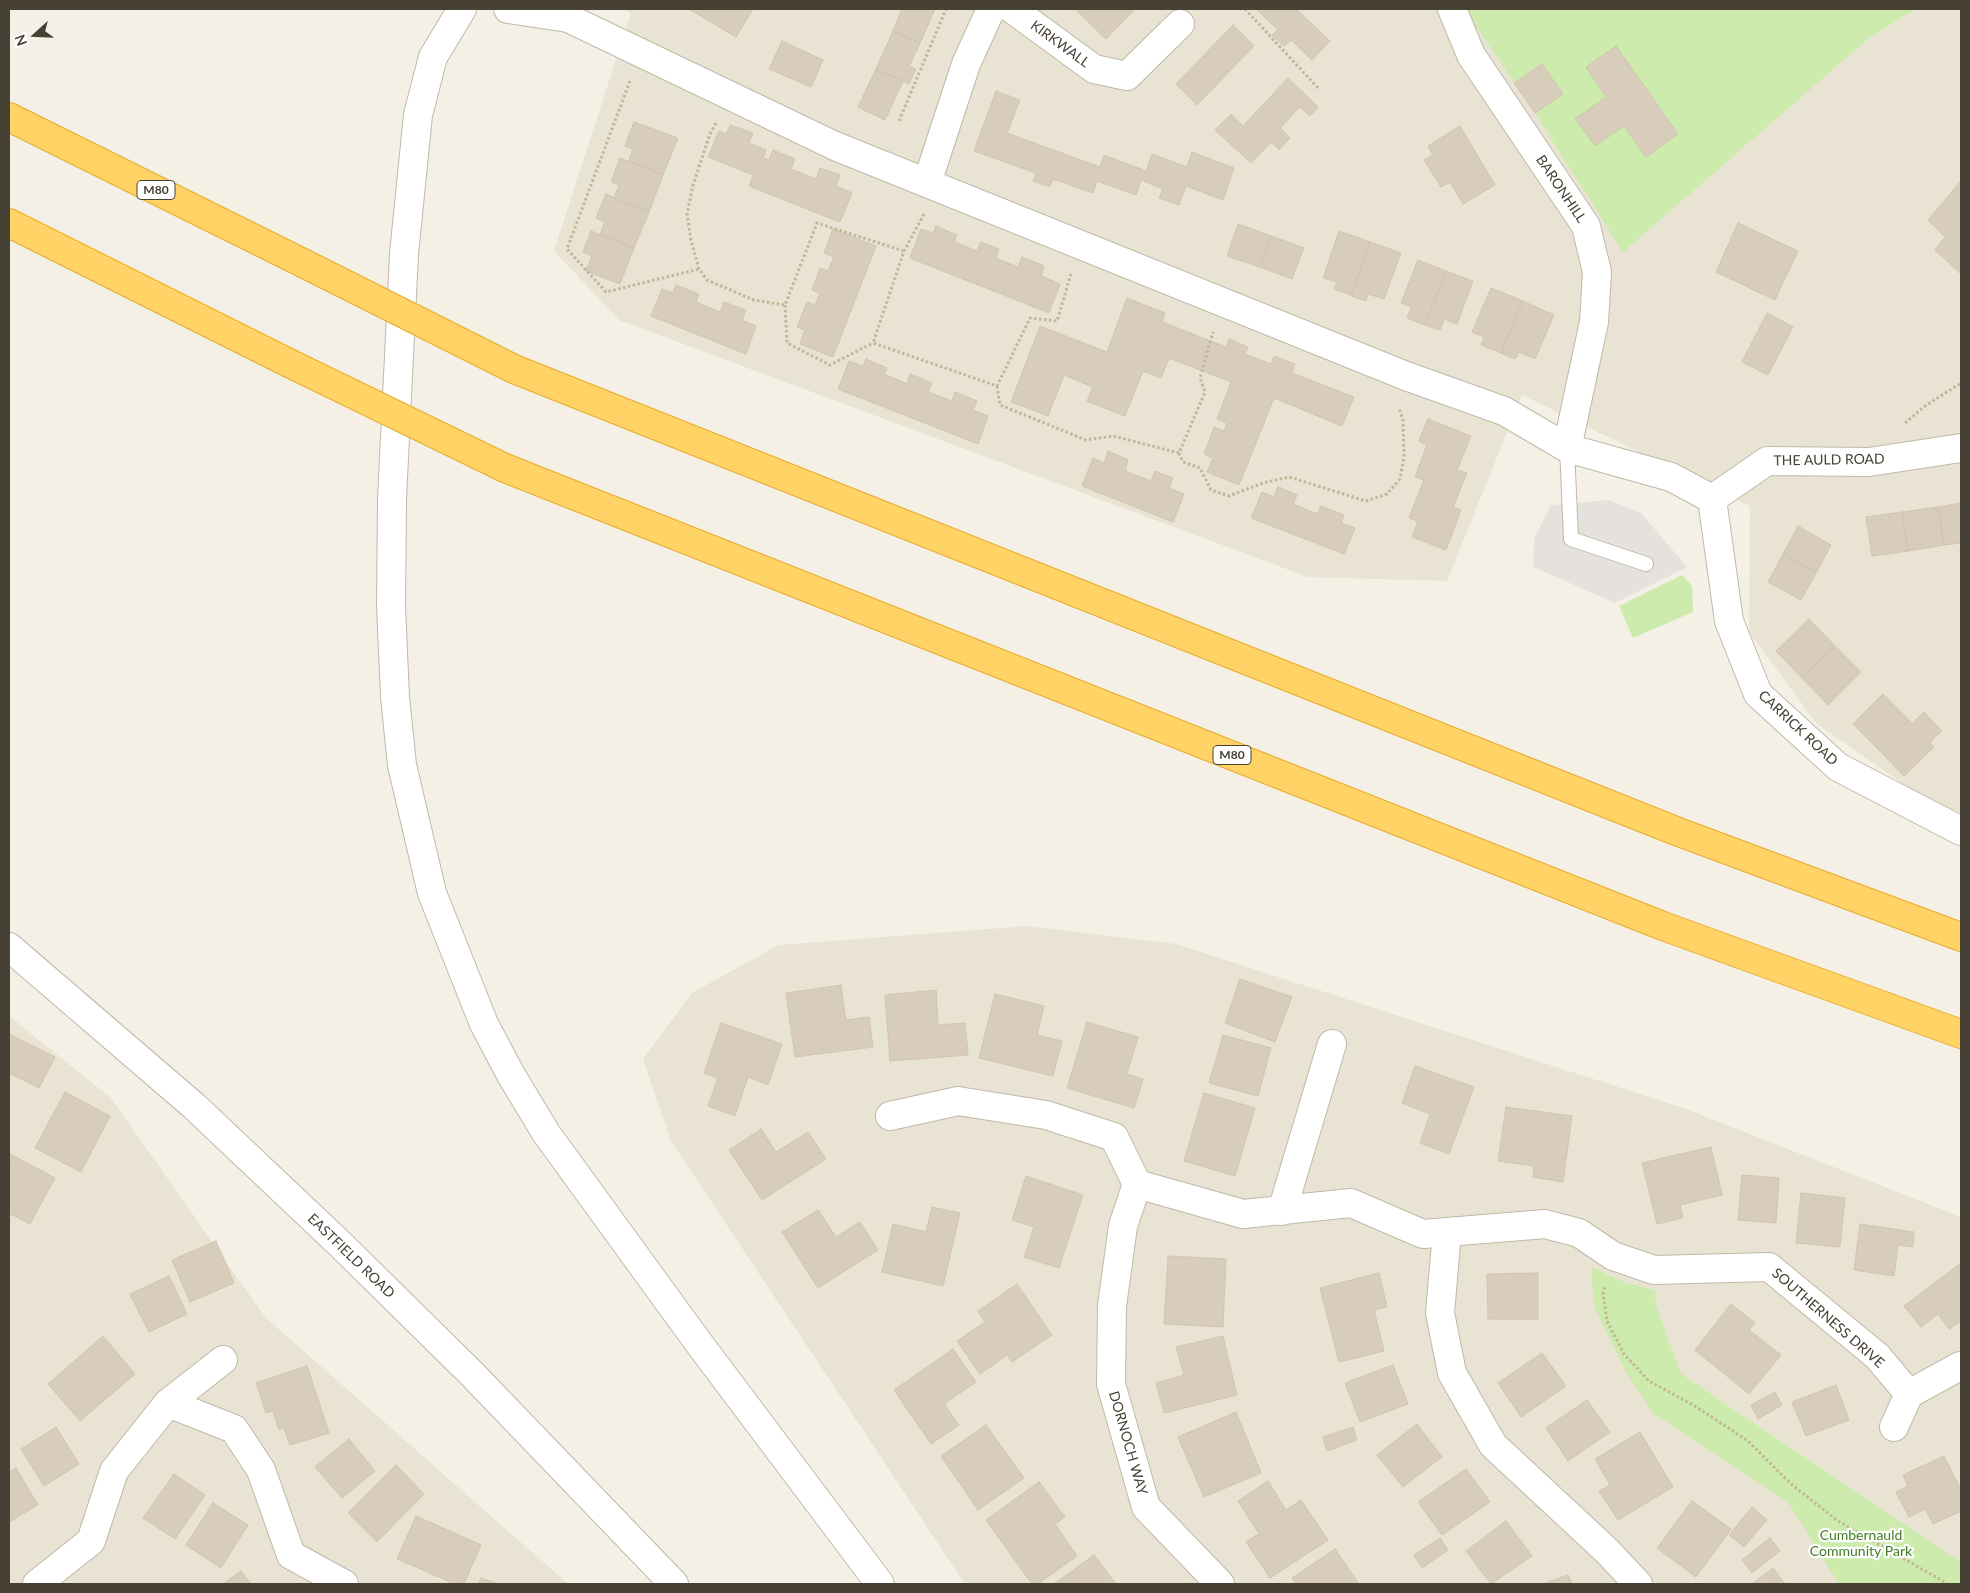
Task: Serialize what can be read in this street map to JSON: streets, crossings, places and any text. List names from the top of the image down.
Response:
{
  "streets": {
    "highway": ["M80"],
    "street": [
      "KIRKWALL",
      "BARONHILL",
      "THE AULD ROAD",
      "CARRICK ROAD",
      "EASTFIELD ROAD",
      "SOUTHERNESS DRIVE",
      "DORNOCH WAY"
    ]
  },
  "crossings": [
    ["THE AULD ROAD", "CARRICK ROAD"]
  ],
  "parks": ["Cumbernauld Community Park"],
  "north": "left"
}
